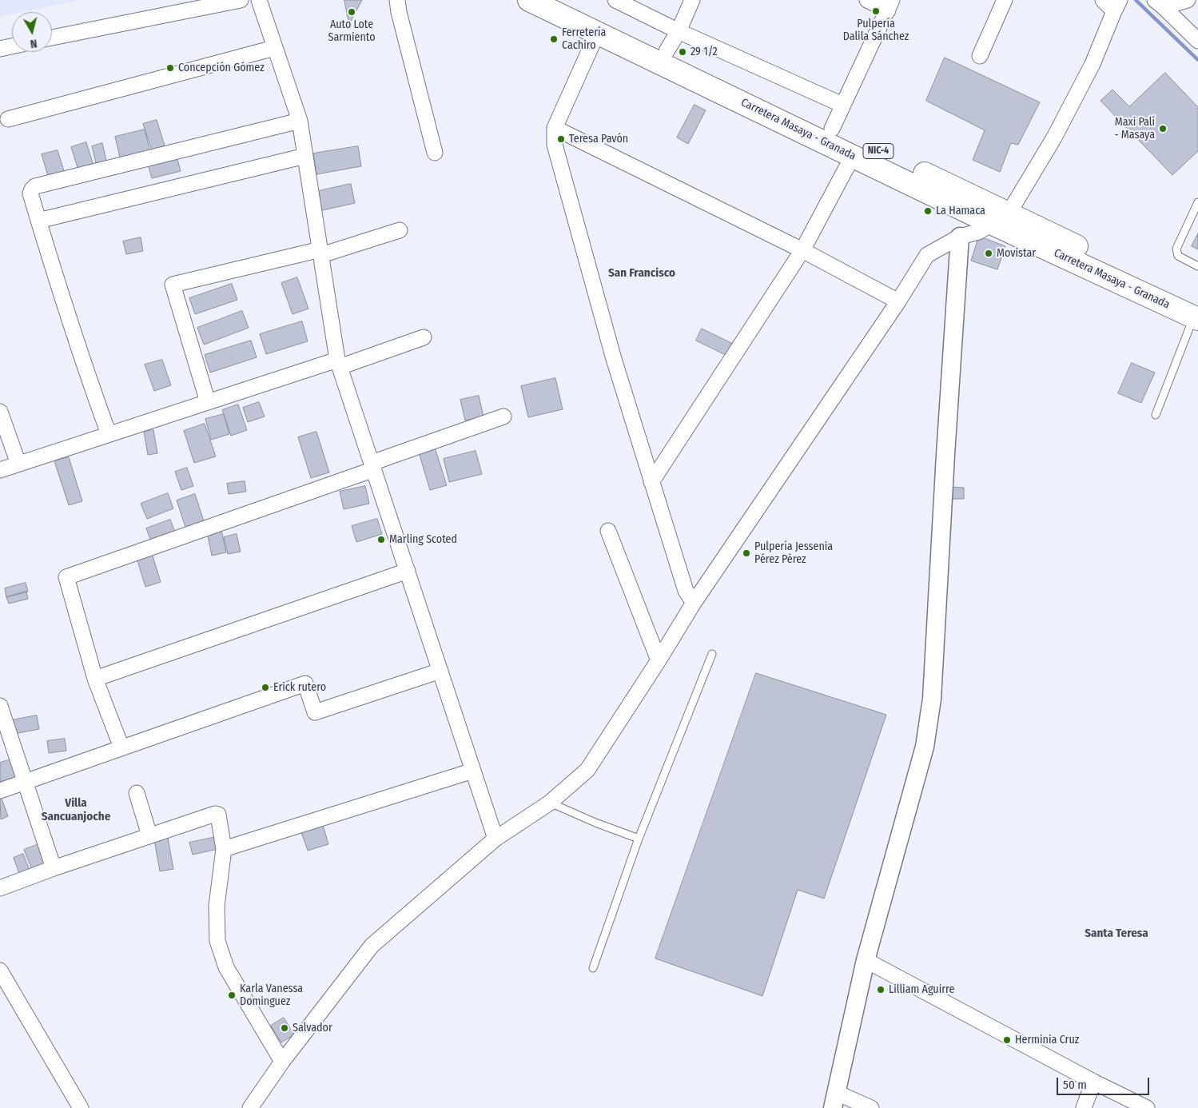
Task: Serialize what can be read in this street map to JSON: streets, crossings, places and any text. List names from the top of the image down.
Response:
{
  "streets": {
    "highway": ["Carretera Masaya - Granada", "NIC-4"]
  },
  "districts": ["San Francisco", "Villa Sancuanjoche", "Santa Teresa"],
  "places": [
    "Pulpería Dalila Sánchez",
    "Auto Lote Sarmiento",
    "Ferretería Cachiro",
    "29 1/2",
    "Concepción Gómez",
    "Maxi Palí - Masaya",
    "Teresa Pavón",
    "La Hamaca",
    "Movistar",
    "Marling Scoted",
    "Pulpería Jessenia Pérez Pérez",
    "Erick rutero",
    "Lilliam Aguirre",
    "Karla Vanessa Dominguez",
    "Salvador",
    "Herminia Cruz"
  ],
  "scale_bar": "50 m",
  "north": "bottom"
}
